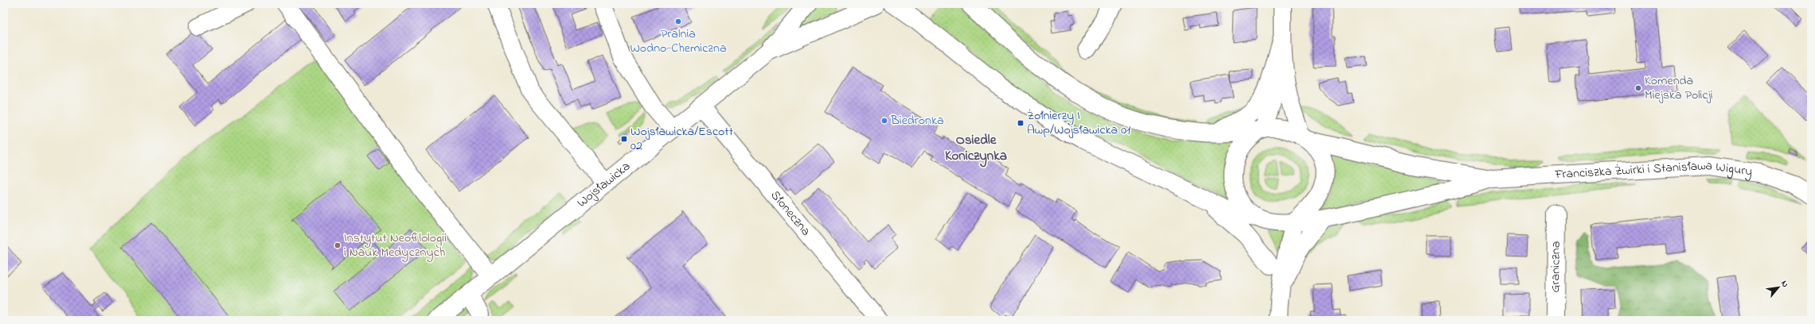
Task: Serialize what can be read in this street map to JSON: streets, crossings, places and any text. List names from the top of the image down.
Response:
{
  "streets": {
    "street": [
      "Franciszka Żwirki i Stanisława Wigury",
      "Wojsławicka",
      "Słoneczna",
      "Graniczna"
    ]
  },
  "crossings": [
    ["Wojsławicka", "Słoneczna"]
  ],
  "districts": ["Osiedle Koniczynka"],
  "places": {
    "other": [
      "Pralnia Wodno-Chemiczna",
      "Komenda Miejska Policji",
      "Biedronka",
      "Instytut Neofilologii i Nauk Medycznych"
    ],
    "transit": ["Żołnierzy I Awp/Wojsławicka 01", "Wojsławicka/Escott 02"]
  },
  "north": "top right"
}
